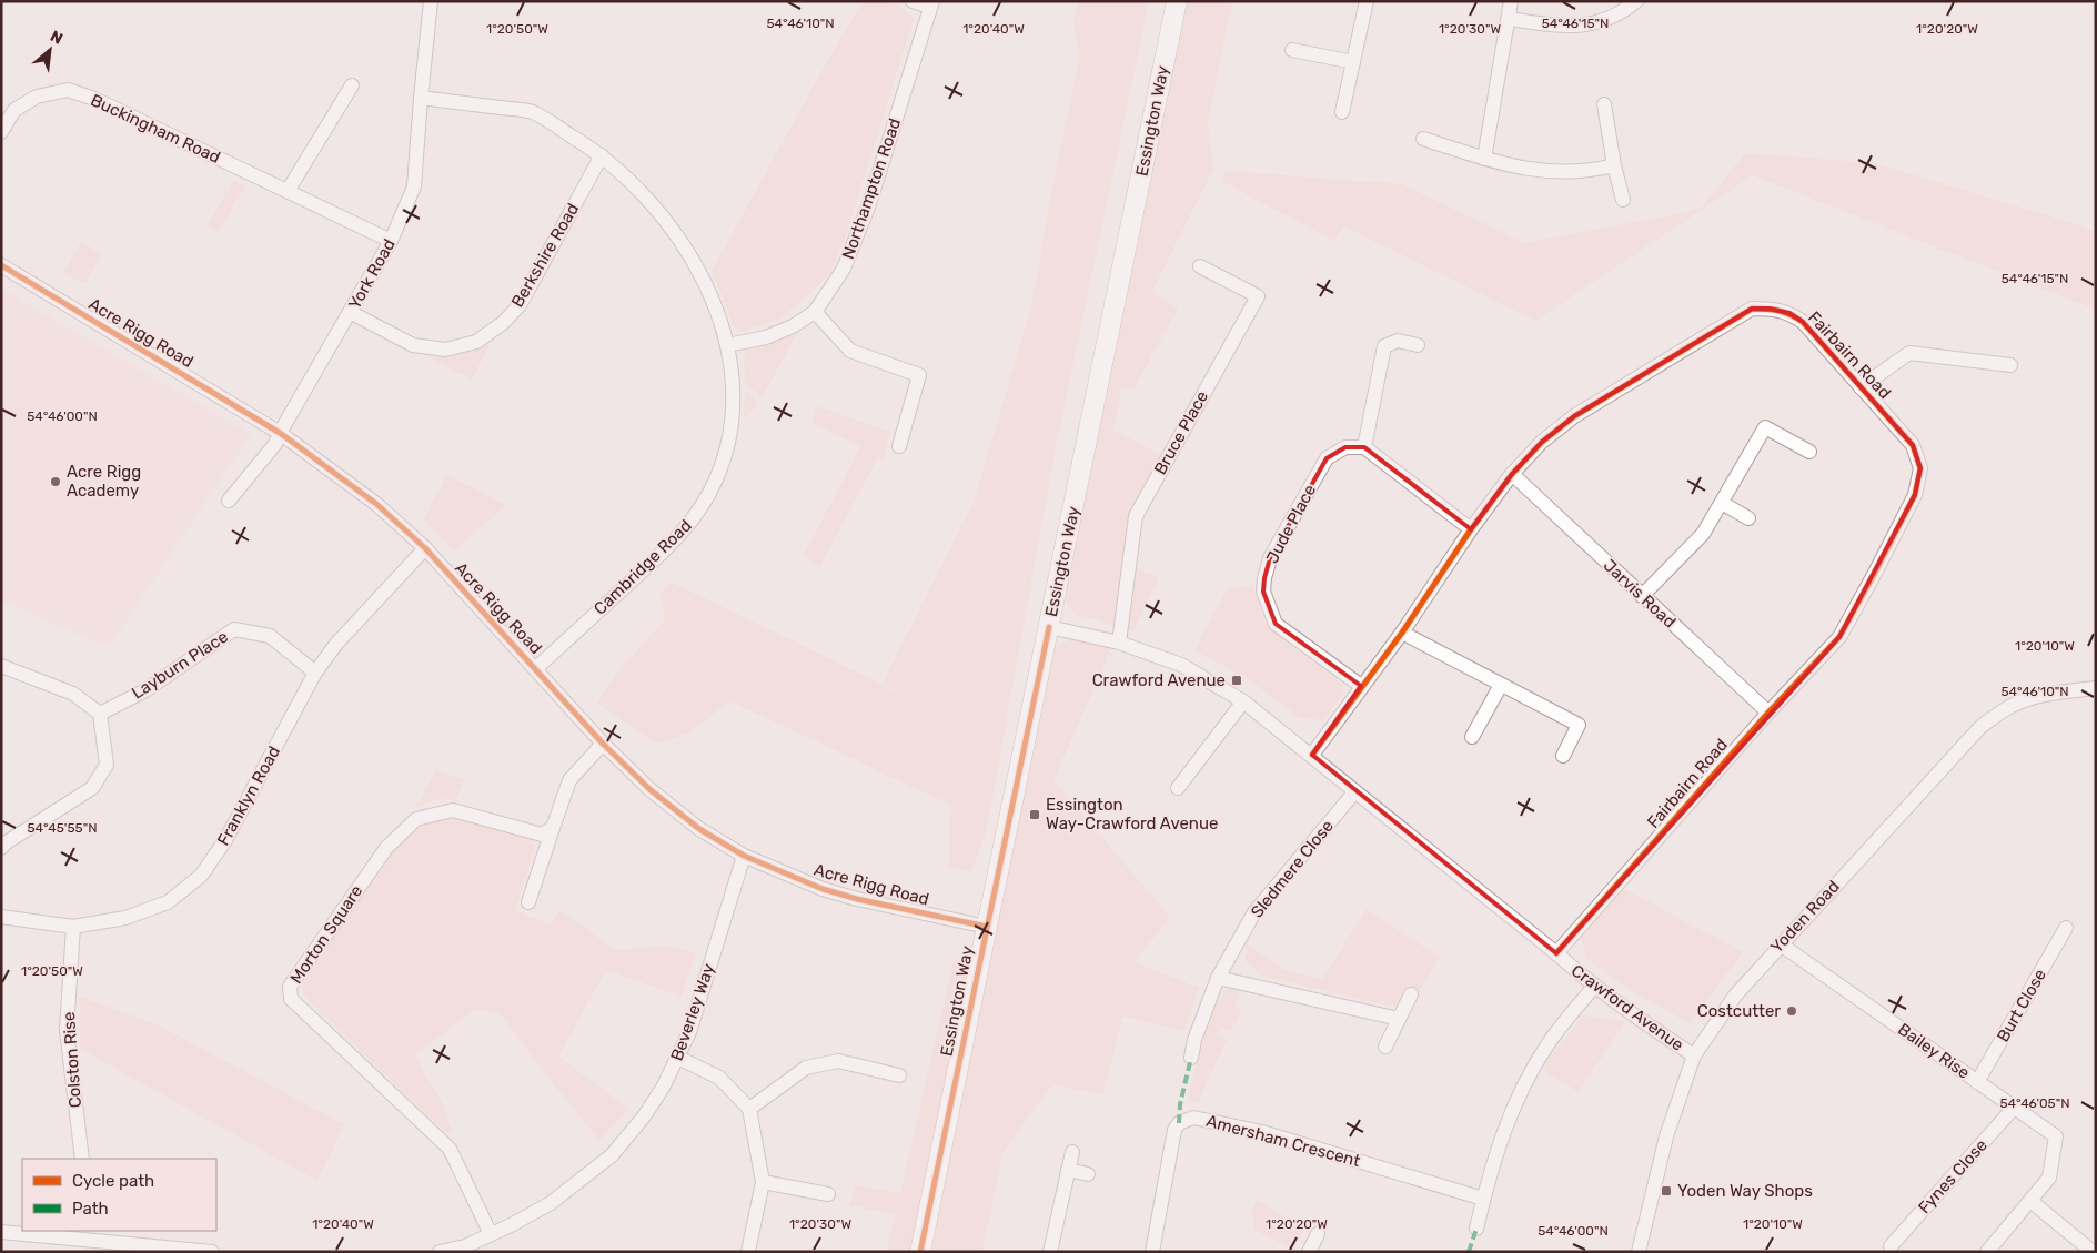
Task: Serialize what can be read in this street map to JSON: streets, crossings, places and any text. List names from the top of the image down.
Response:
{
  "streets": {
    "street": [
      "Essington Way",
      "Buckingham Road",
      "Northampton Road",
      "Berkshire Road",
      "York Road",
      "Acre Rigg Road",
      "Fairbairn Road",
      "Bruce Place",
      "Jude Place",
      "Cambridge Road",
      "Jarvis Road",
      "Layburn Place",
      "Franklyn Road",
      "Sledmere Close",
      "Yoden Road",
      "Morton Square",
      "Burt Close",
      "Crawford Avenue",
      "Beverley Way",
      "Bailey Rise",
      "Colston Rise",
      "Amersham Crescent",
      "Fynes Close"
    ]
  },
  "crossings": [
    ["Essington Way", "Acre Rigg Road"],
    ["Essington Way", "Crawford Avenue"],
    ["Buckingham Road", "York Road"],
    ["Northampton Road", "Cambridge Road"],
    ["Berkshire Road", "York Road"],
    ["Berkshire Road", "Cambridge Road"],
    ["York Road", "Acre Rigg Road"],
    ["York Road", "Cambridge Road"],
    ["Acre Rigg Road", "Cambridge Road"],
    ["Acre Rigg Road", "Franklyn Road"],
    ["Acre Rigg Road", "Beverley Way"],
    ["Fairbairn Road", "Jude Place"],
    ["Fairbairn Road", "Jarvis Road"],
    ["Fairbairn Road", "Crawford Avenue"],
    ["Bruce Place", "Crawford Avenue"],
    ["Layburn Place", "Franklyn Road"],
    ["Franklyn Road", "Colston Rise"],
    ["Sledmere Close", "Crawford Avenue"],
    ["Yoden Road", "Crawford Avenue"],
    ["Yoden Road", "Bailey Rise"],
    ["Morton Square", "Beverley Way"],
    ["Burt Close", "Bailey Rise"],
    ["Bailey Rise", "Fynes Close"]
  ],
  "places": {
    "other": ["Acre Rigg Academy", "Costcutter"],
    "transit": ["Crawford Avenue", "Essington Way-Crawford Avenue", "Yoden Way Shops"]
  },
  "legend": ["Cycle path", "Path"],
  "north": "top right",
  "coordinates": [
    "54°46'10\"N",
    "54°46'15\"N",
    "1°20'50\"W",
    "1°20'40\"W",
    "1°20'30\"W",
    "1°20'20\"W",
    "54°46'00\"N",
    "1°20'10\"W",
    "54°45'55\"N",
    "54°46'05\"N"
  ]
}
